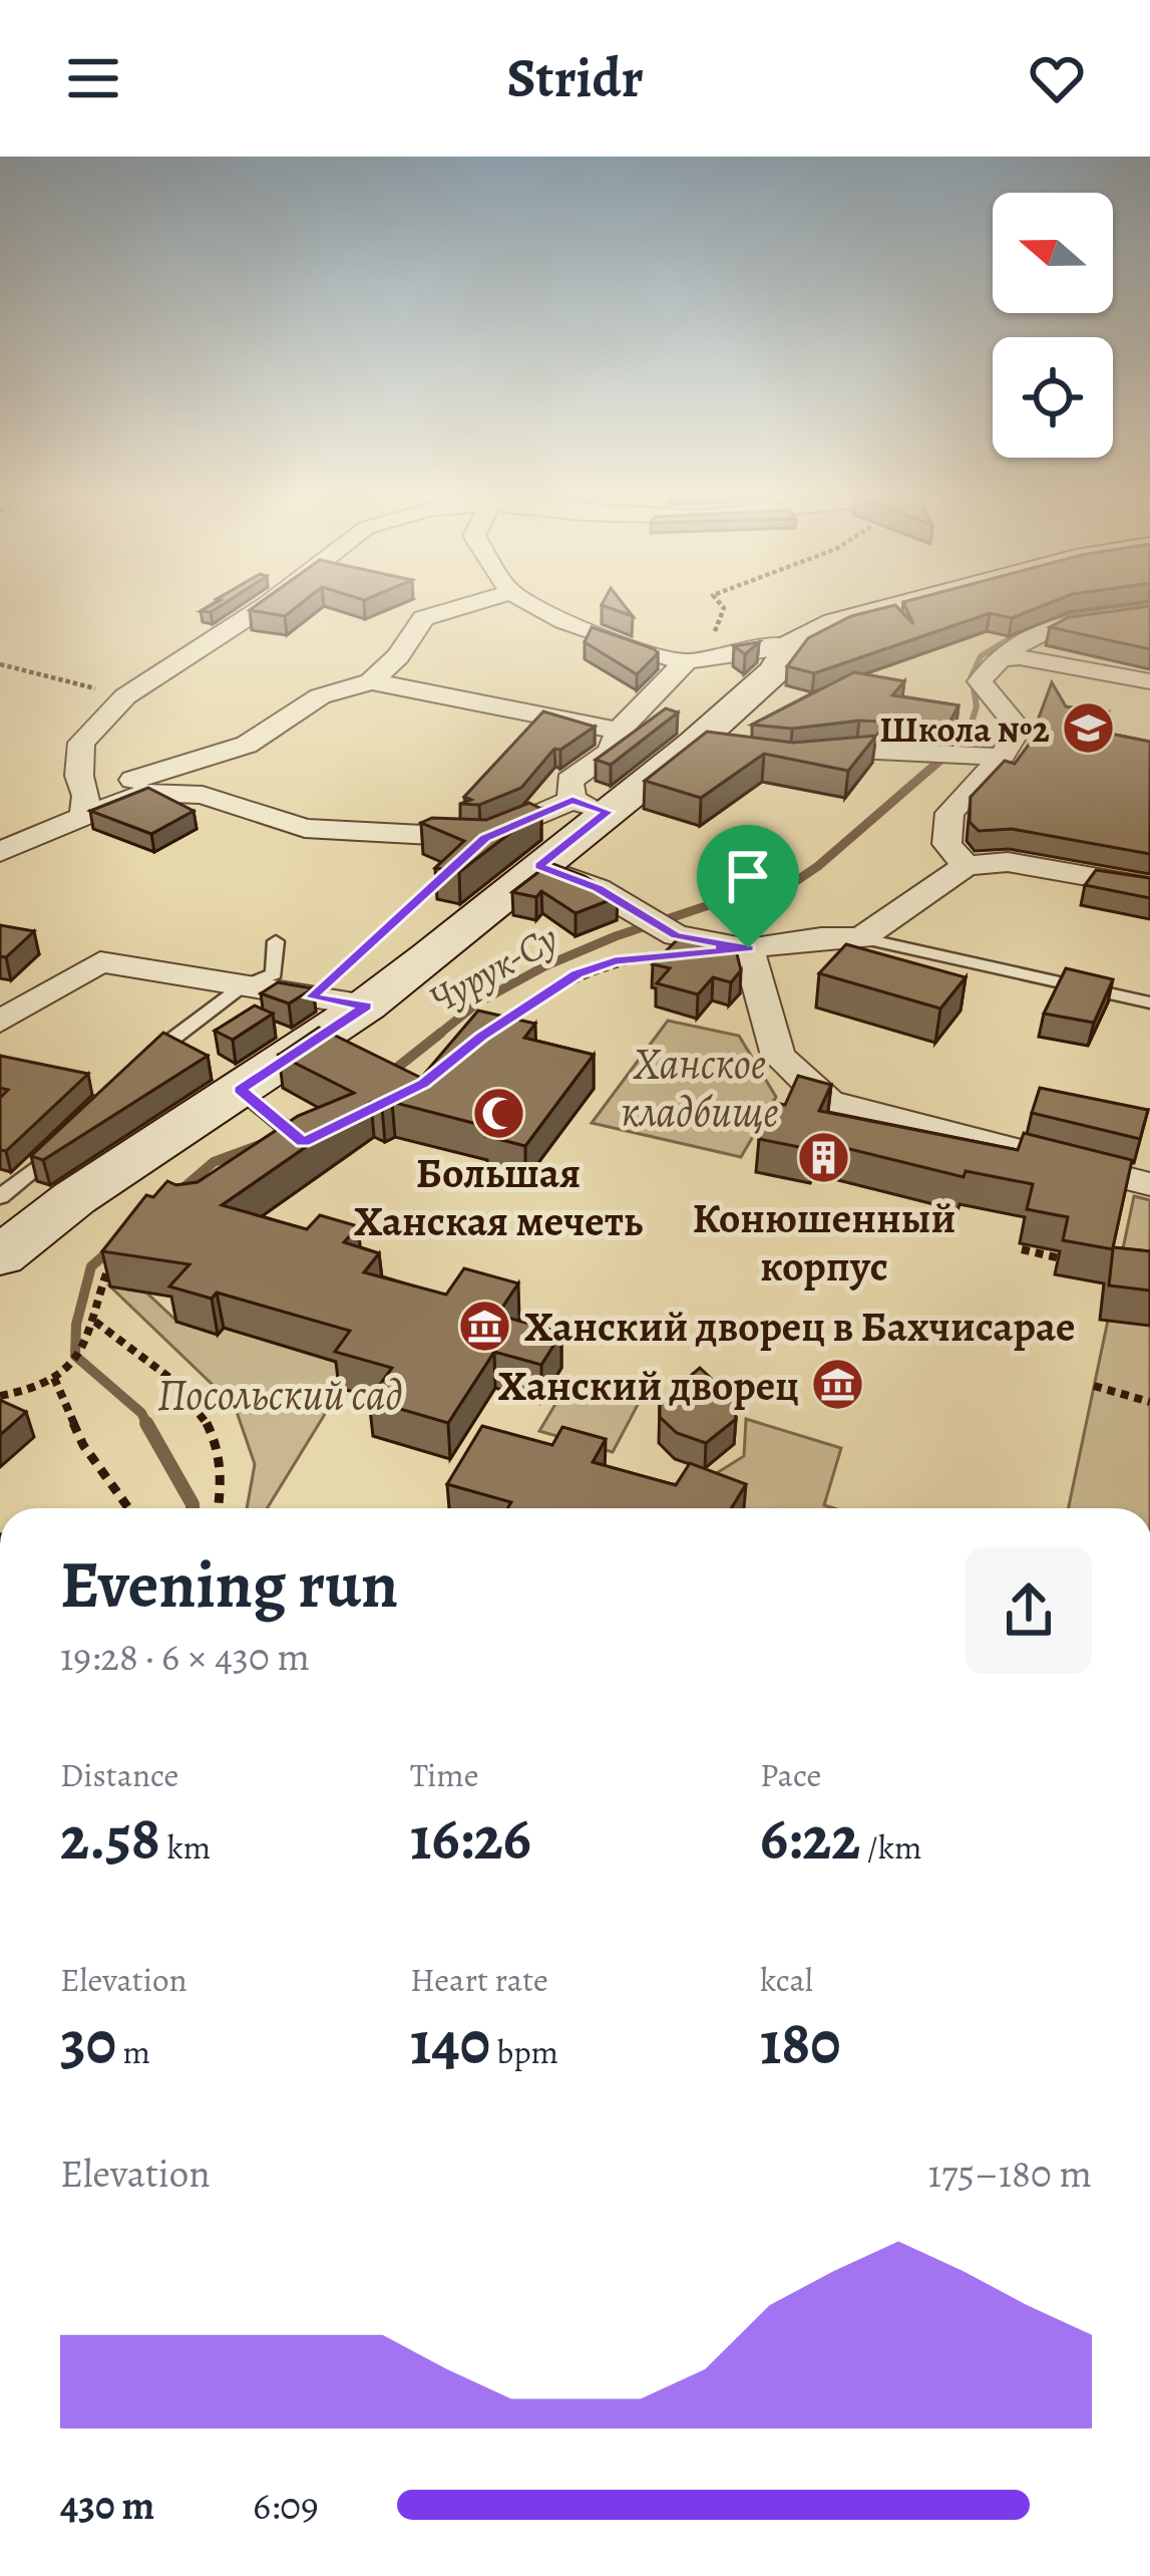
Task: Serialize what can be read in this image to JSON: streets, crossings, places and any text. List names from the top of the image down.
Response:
{
  "water": ["Чурук-Су"],
  "parks": ["Ханское кладбище", "Посольский сад"],
  "places": {
    "school or university": ["Школа №2"],
    "mosque": ["Большая Ханская мечеть"],
    "building": ["Конюшенный корпус"],
    "museum": ["Ханский дворец в Бахчисарае", "Ханский дворец"]
  },
  "north": "left",
  "page": {
    "header": "Stridr",
    "heading": ["Evening run", "19:28 · 6 × 430 m"],
    "stats": [
      ["Distance", "2.58 km"],
      ["Time", "16:26"],
      ["Pace", "6:22 /km"],
      ["Elevation", "30 m"],
      ["Heart rate", "140 bpm"],
      ["kcal", "180"]
    ],
    "chart": ["Elevation", "175–180 m"],
    "list": [
      {
        "name": "430 m",
        "note": "6:09"
      }
    ]
  }
}
